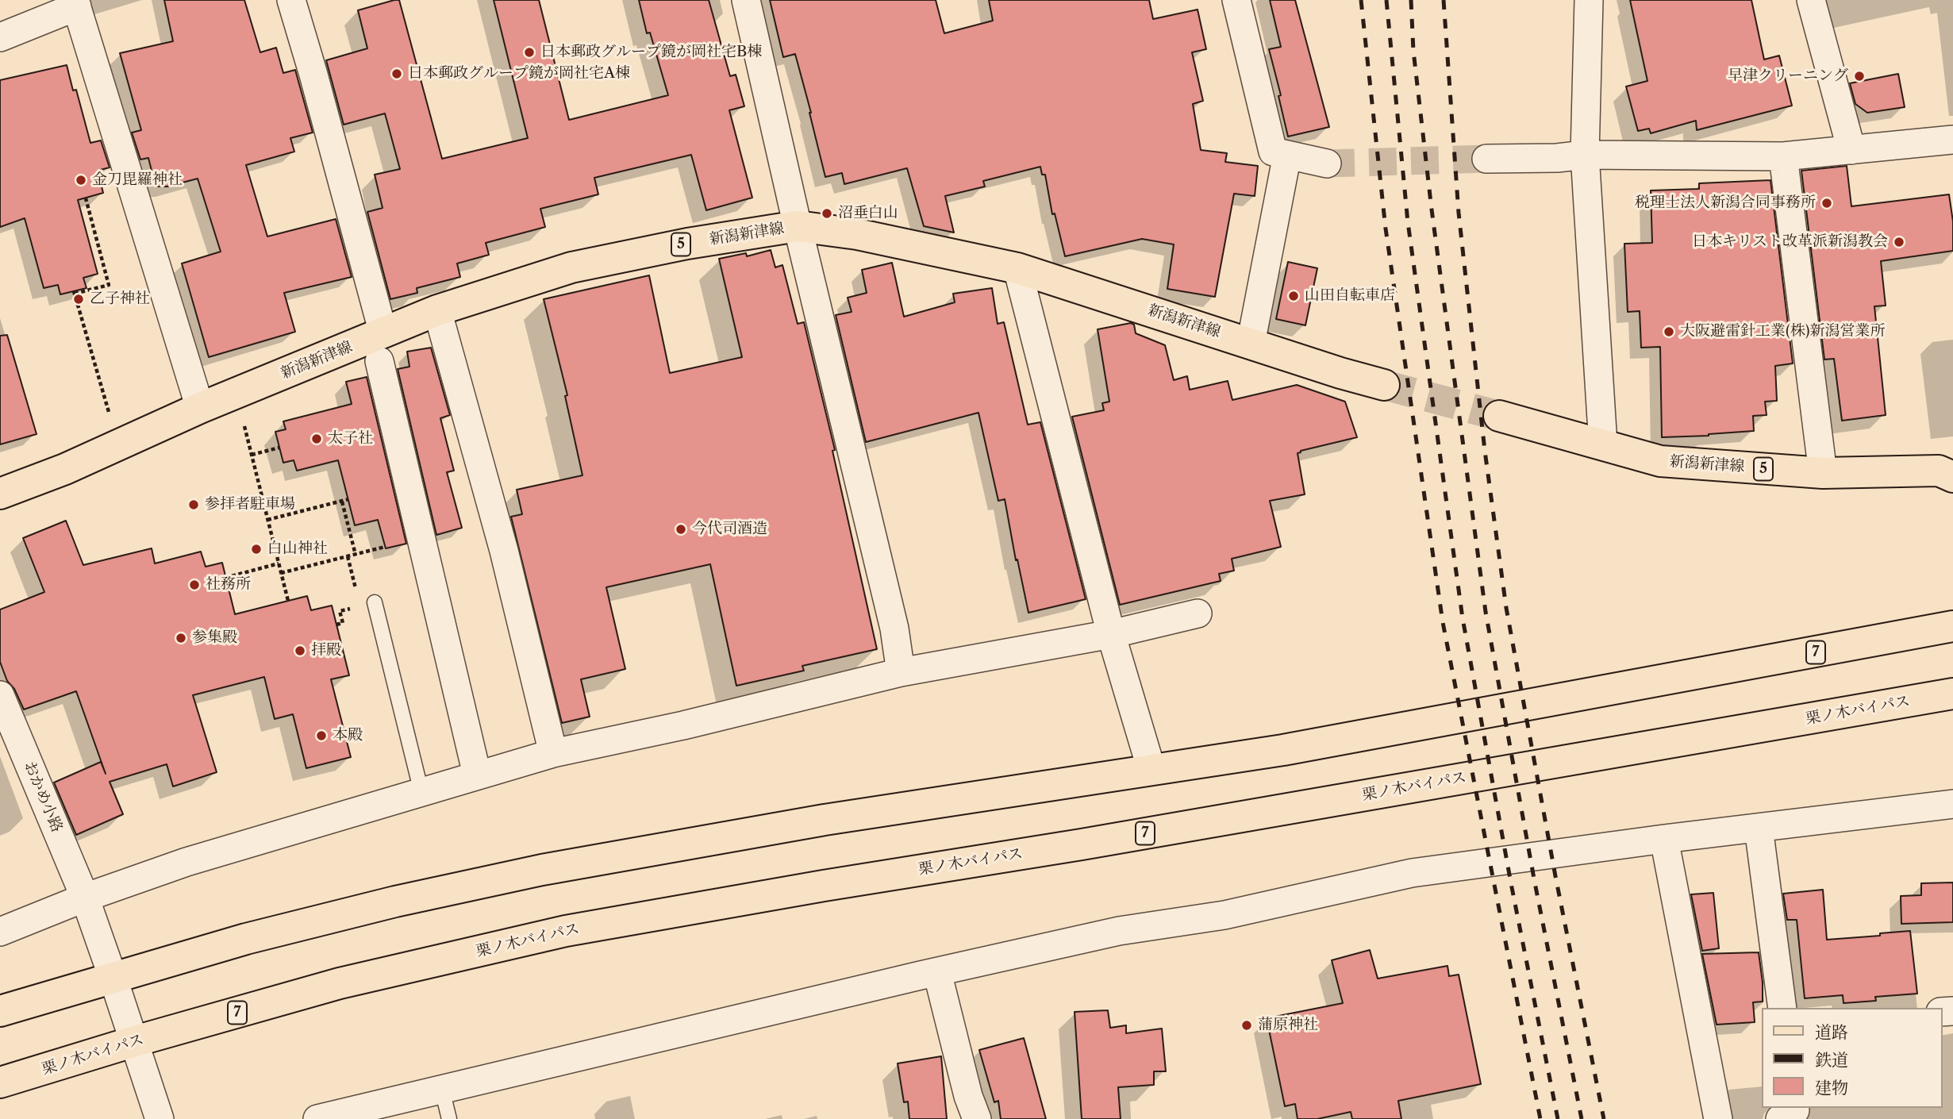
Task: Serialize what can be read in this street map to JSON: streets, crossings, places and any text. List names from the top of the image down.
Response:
{
  "streets": {
    "main road": [
      "新潟新津線",
      "5",
      "7",
      "栗ノ木バイパス"
    ],
    "street": ["おかめ小路"]
  },
  "crossings": [
    ["7", "おかめ小路"],
    ["栗ノ木バイパス", "おかめ小路"]
  ],
  "places": [
    "日本郵政グループ鏡が岡社宅B棟",
    "日本郵政グループ鏡が岡社宅A棟",
    "早津クリーニング",
    "金刀毘羅神社",
    "税理士法人新潟合同事務所",
    "沼垂白山",
    "日本キリスト改革派新潟教会",
    "山田自転車店",
    "乙子神社",
    "大阪避雷針工業(株)新潟営業所",
    "太子社",
    "参拝者駐車場",
    "今代司酒造",
    "白山神社",
    "社務所",
    "参集殿",
    "拝殿",
    "本殿",
    "蒲原神社"
  ],
  "legend": ["道路", "鉄道", "建物"]
}
